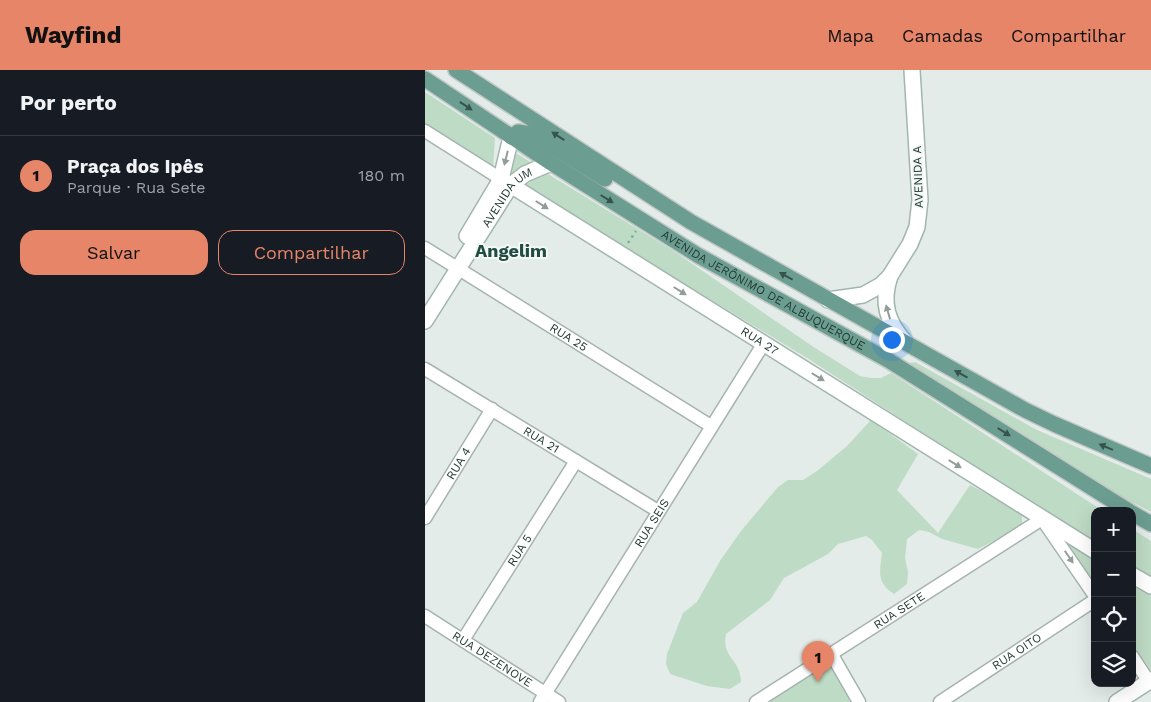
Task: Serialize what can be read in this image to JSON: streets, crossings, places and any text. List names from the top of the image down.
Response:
{
  "streets": {
    "main road": ["AVENIDA JERÔNIMO DE ALBUQUERQUE"],
    "street": [
      "AVENIDA A",
      "AVENIDA UM",
      "RUA 25",
      "RUA 27",
      "RUA 21",
      "RUA 4",
      "RUA SEIS",
      "RUA 5",
      "RUA SETE",
      "RUA OITO",
      "RUA DEZENOVE"
    ]
  },
  "crossings": [
    ["AVENIDA A", "AVENIDA JERÔNIMO DE ALBUQUERQUE"],
    ["AVENIDA UM", "AVENIDA JERÔNIMO DE ALBUQUERQUE"],
    ["AVENIDA UM", "RUA 25"],
    ["AVENIDA UM", "RUA 27"],
    ["RUA 25", "RUA SEIS"],
    ["RUA 27", "RUA SEIS"],
    ["RUA 27", "RUA SETE"],
    ["RUA 21", "RUA 4"],
    ["RUA 21", "RUA SEIS"],
    ["RUA 21", "RUA 5"],
    ["RUA SEIS", "RUA DEZENOVE"],
    ["RUA 5", "RUA DEZENOVE"]
  ],
  "one_way": ["RUA 27"],
  "districts": ["Angelim"],
  "page": {
    "header": "Wayfind",
    "nav": ["Mapa", "Camadas", "Compartilhar"],
    "heading": "Por perto",
    "list": [
      {
        "mark": "1",
        "name": "Praça dos Ipês",
        "note": "Parque · Rua Sete",
        "value": "180 m"
      }
    ],
    "buttons": ["Salvar", "Compartilhar"],
    "map_buttons": ["+", "−"],
    "pins": "1"
  }
}
